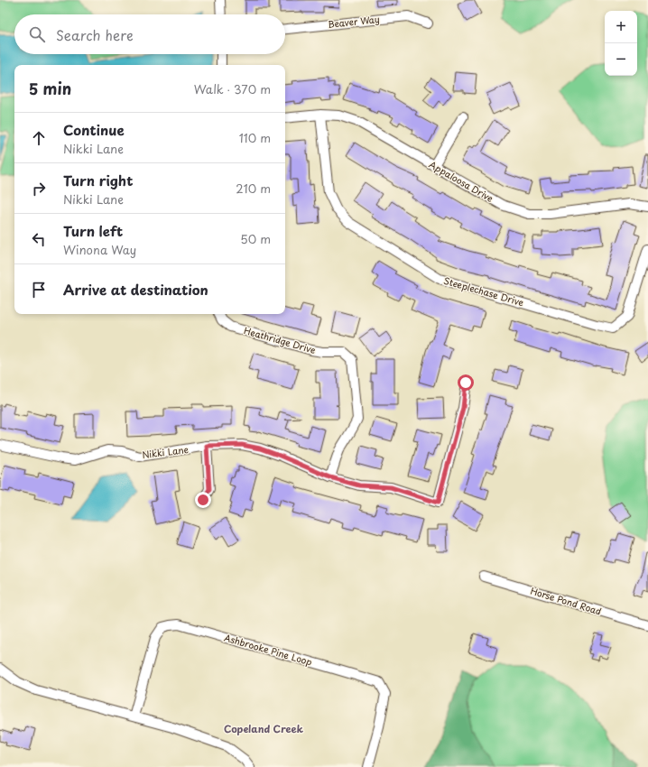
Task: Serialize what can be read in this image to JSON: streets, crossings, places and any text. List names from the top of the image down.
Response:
{
  "streets": {
    "street": [
      "Beaver Way",
      "Appaloosa Drive",
      "Steeplechase Drive",
      "Heathridge Drive",
      "Nikki Lane",
      "Horse Pond Road",
      "Ashbrooke Pine Loop"
    ]
  },
  "crossings": [
    ["Appaloosa Drive", "Steeplechase Drive"],
    ["Heathridge Drive", "Nikki Lane"]
  ],
  "districts": ["Copeland Creek"],
  "page": {
    "map_buttons": ["+", "−"],
    "search": "Search here",
    "heading": ["5 min", "Walk · 370 m"],
    "list": [
      ["Continue", "Nikki Lane", "110 m"],
      ["Turn right", "Nikki Lane", "210 m"],
      ["Turn left", "Winona Way", "50 m"],
      "Arrive at destination"
    ]
  }
}
